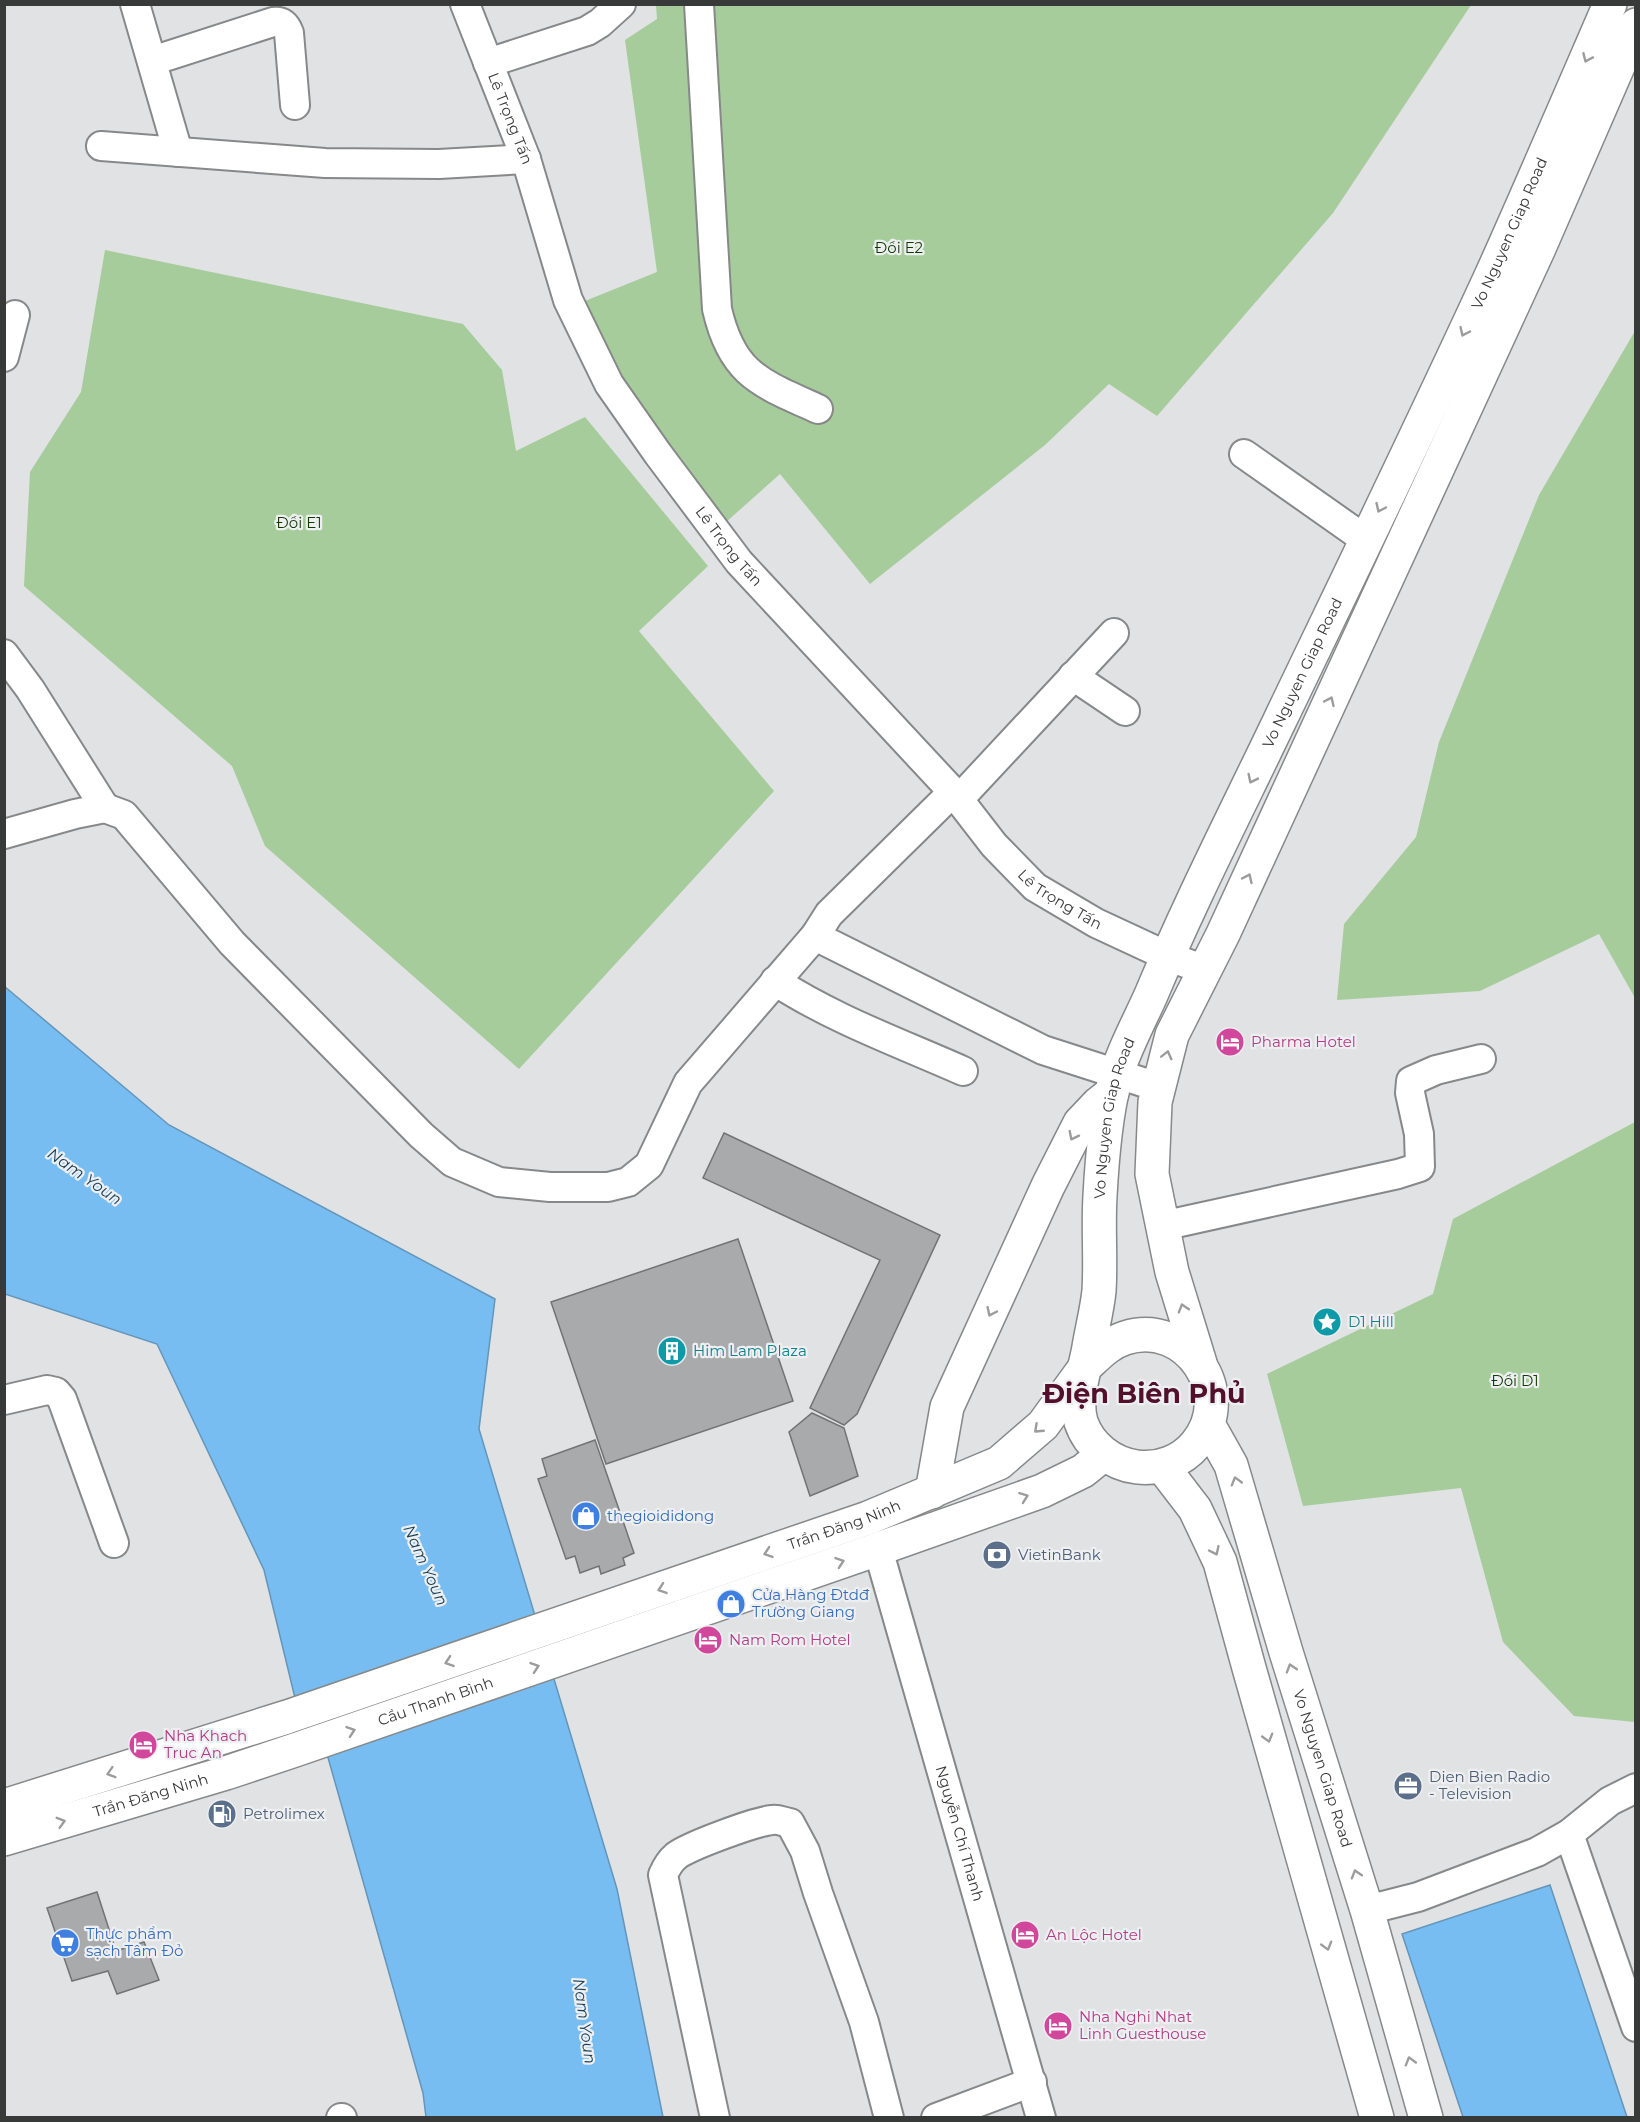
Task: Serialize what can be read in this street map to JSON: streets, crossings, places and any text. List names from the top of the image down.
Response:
{
  "streets": {
    "main road": ["Vo Nguyen Giap Road", "Trần Đăng Ninh", "Cầu Thanh Bình"],
    "street": ["Lê Trọng Tấn", "Nguyễn Chí Thanh"]
  },
  "crossings": [
    ["Lê Trọng Tấn", "Vo Nguyen Giap Road"],
    ["Vo Nguyen Giap Road", "Trần Đăng Ninh"],
    ["Trần Đăng Ninh", "Cầu Thanh Bình"],
    ["Cầu Thanh Bình", "Nguyễn Chí Thanh"]
  ],
  "one_way": ["Cầu Thanh Bình"],
  "districts": ["Điện Biên Phủ"],
  "water": ["Nam Youn"],
  "parks": ["Đồi E2", "Đồi E1", "Đồi D1"],
  "places": {
    "hotel": [
      "Pharma Hotel",
      "Nam Rom Hotel",
      "Nha Khach Truc An",
      "An Lộc Hotel",
      "Nha Nghi Nhat Linh Guesthouse"
    ],
    "place": ["D1 Hill"],
    "building": ["Him Lam Plaza"],
    "shop": ["thegioididong", "Cửa Hàng Đtdđ Trường Giang"],
    "bank": ["VietinBank"],
    "office": ["Dien Bien Radio - Television"],
    "fuel station": ["Petrolimex"],
    "supermarket": ["Thực phẩm sạch Tâm Đỏ"]
  }
}
